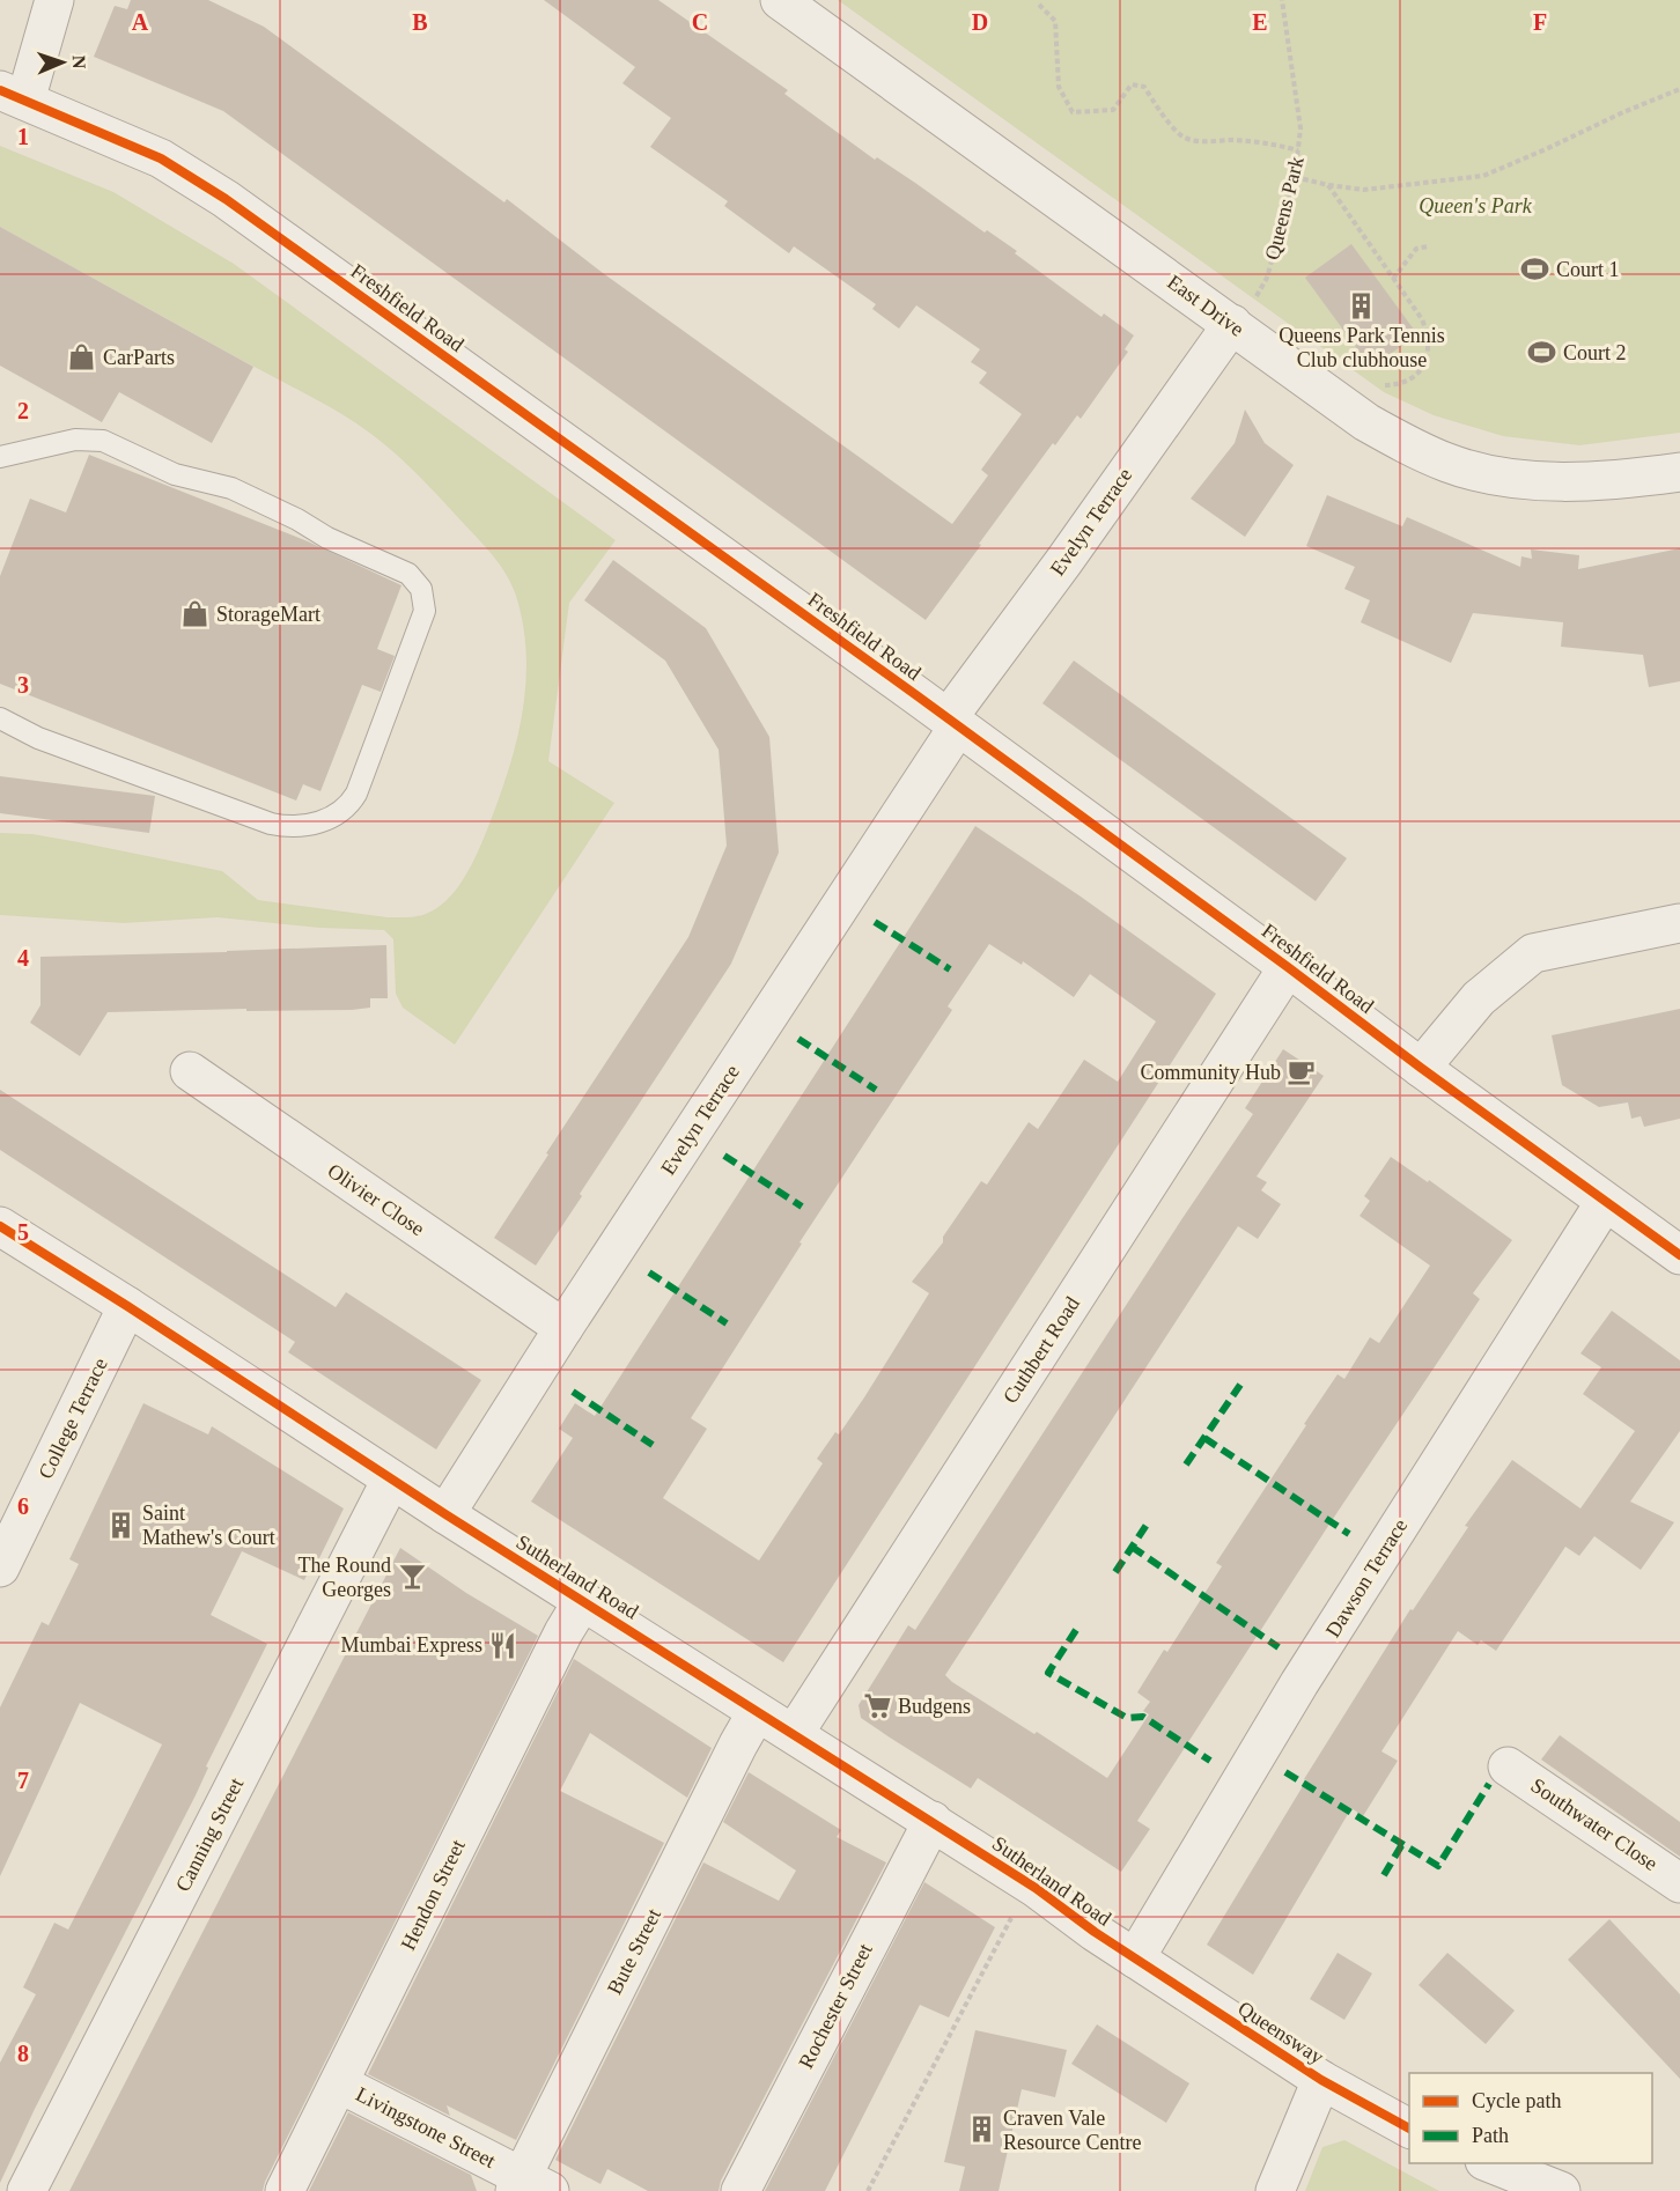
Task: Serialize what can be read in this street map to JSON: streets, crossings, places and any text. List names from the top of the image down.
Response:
{
  "streets": {
    "street": [
      "East Drive",
      "Freshfield Road",
      "Evelyn Terrace",
      "Olivier Close",
      "Cuthbert Road",
      "College Terrace",
      "Sutherland Road",
      "Dawson Terrace",
      "Southwater Close",
      "Canning Street",
      "Hendon Street",
      "Bute Street",
      "Rochester Street",
      "Queensway",
      "Livingstone Street"
    ],
    "path": ["Queens Park"]
  },
  "crossings": [
    ["Queens Park", "East Drive"],
    ["Queens Park", "Evelyn Terrace"],
    ["East Drive", "Evelyn Terrace"],
    ["Freshfield Road", "Evelyn Terrace"],
    ["Freshfield Road", "Cuthbert Road"],
    ["Freshfield Road", "Dawson Terrace"],
    ["Evelyn Terrace", "Olivier Close"],
    ["Evelyn Terrace", "Sutherland Road"],
    ["Cuthbert Road", "Sutherland Road"],
    ["College Terrace", "Sutherland Road"],
    ["Sutherland Road", "Dawson Terrace"],
    ["Sutherland Road", "Canning Street"],
    ["Sutherland Road", "Hendon Street"],
    ["Sutherland Road", "Bute Street"],
    ["Sutherland Road", "Rochester Street"],
    ["Sutherland Road", "Queensway"],
    ["Dawson Terrace", "Queensway"],
    ["Hendon Street", "Livingstone Street"],
    ["Bute Street", "Livingstone Street"]
  ],
  "parks": ["Queen's Park"],
  "places": {
    "sports": ["Court 1", "Court 2"],
    "building": ["Queens Park Tennis Club clubhouse", "Saint Mathew's Court", "Craven Vale Resource Centre"],
    "shop": ["CarParts", "StorageMart"],
    "cafe": ["Community Hub"],
    "bar": ["The Round Georges"],
    "restaurant": ["Mumbai Express"],
    "supermarket": ["Budgens"]
  },
  "legend": ["Cycle path", "Path"],
  "north": "right",
  "grid": {
    "columns": [
      "A",
      "B",
      "C",
      "D",
      "E",
      "F"
    ],
    "rows": [
      "1",
      "2",
      "3",
      "4",
      "5",
      "6",
      "7",
      "8"
    ]
  }
}
